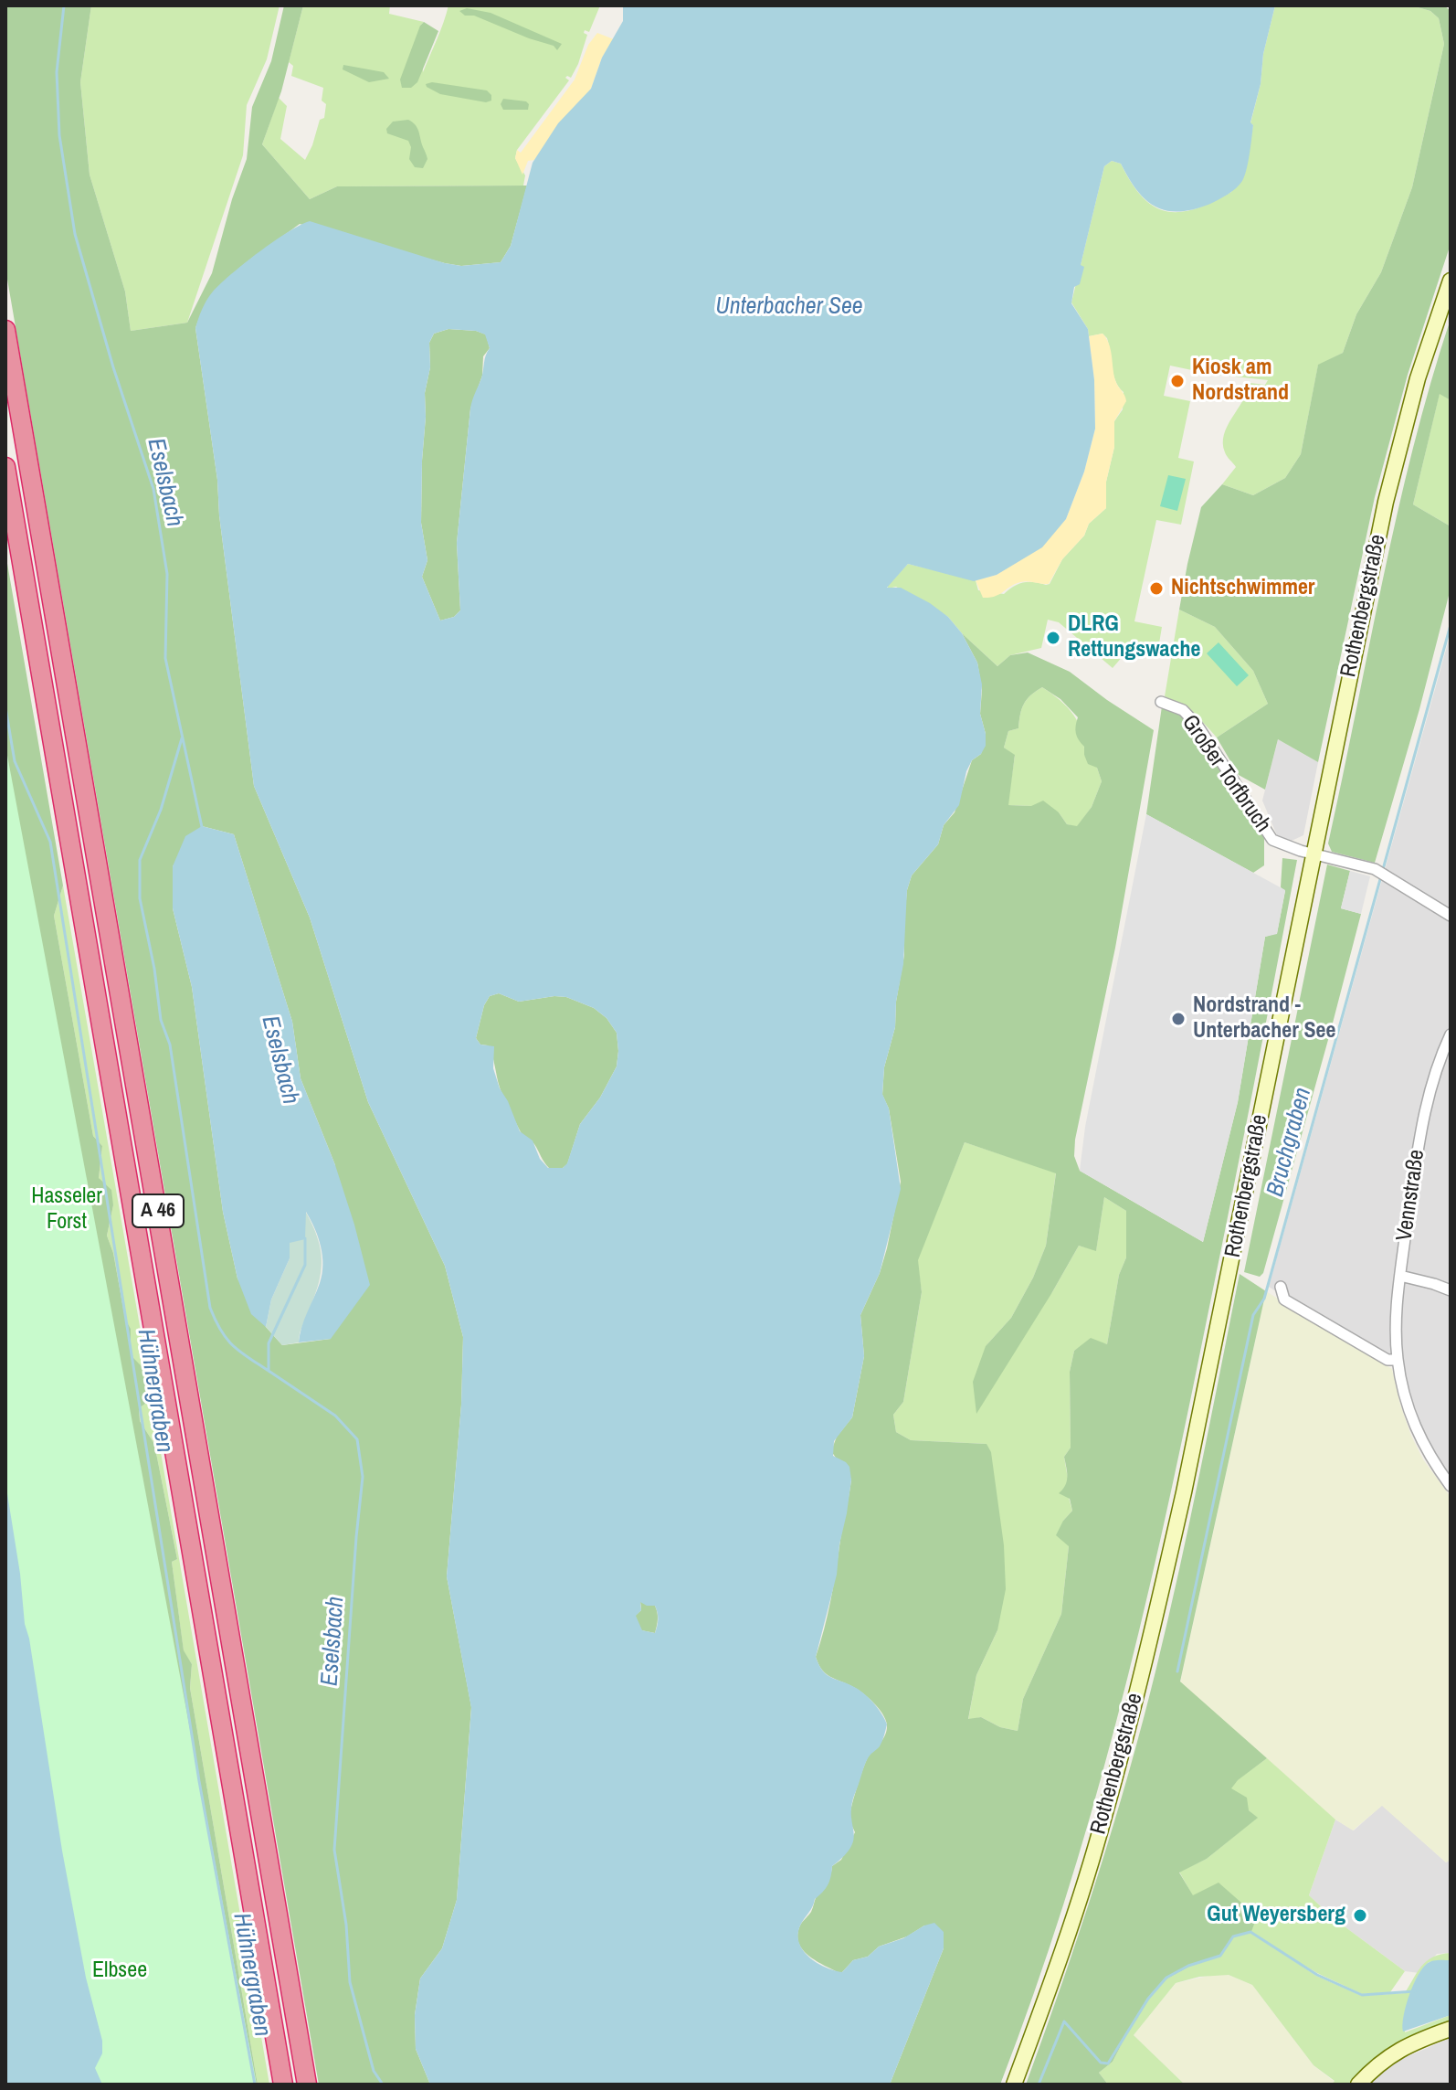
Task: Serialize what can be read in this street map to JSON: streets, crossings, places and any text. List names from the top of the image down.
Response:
{
  "streets": {
    "highway": ["A 46"],
    "main road": ["Rothenbergstraße"],
    "street": ["Großer Torfbruch", "Vennstraße"]
  },
  "crossings": [
    ["Rothenbergstraße", "Großer Torfbruch"]
  ],
  "water": [
    "Unterbacher See",
    "Eselsbach",
    "Bruchgraben",
    "Hühnergraben"
  ],
  "parks": ["Hasseler Forst", "Elbsee"],
  "places": [
    "Kiosk am Nordstrand",
    "Nichtschwimmer",
    "DLRG Rettungswache",
    "Nordstrand - Unterbacher See",
    "Gut Weyersberg"
  ]
}
